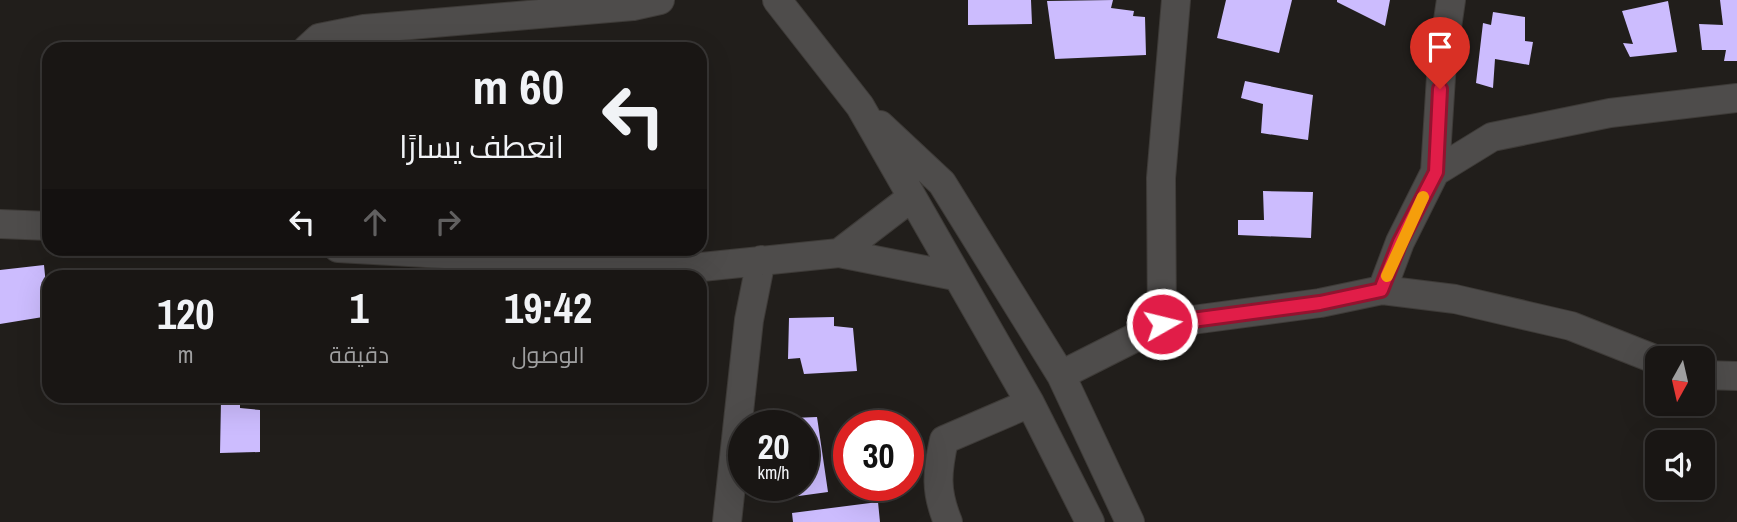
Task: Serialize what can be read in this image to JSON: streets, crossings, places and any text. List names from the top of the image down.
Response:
{
  "north": "bottom",
  "page": {
    "turn": ["60 m", "انعطف يسارًا"],
    "eta": [
      "19:42",
      "الوصول",
      "1",
      "دقيقة",
      "120",
      "m"
    ],
    "speed": "20 km/h",
    "limit": "30"
  }
}
